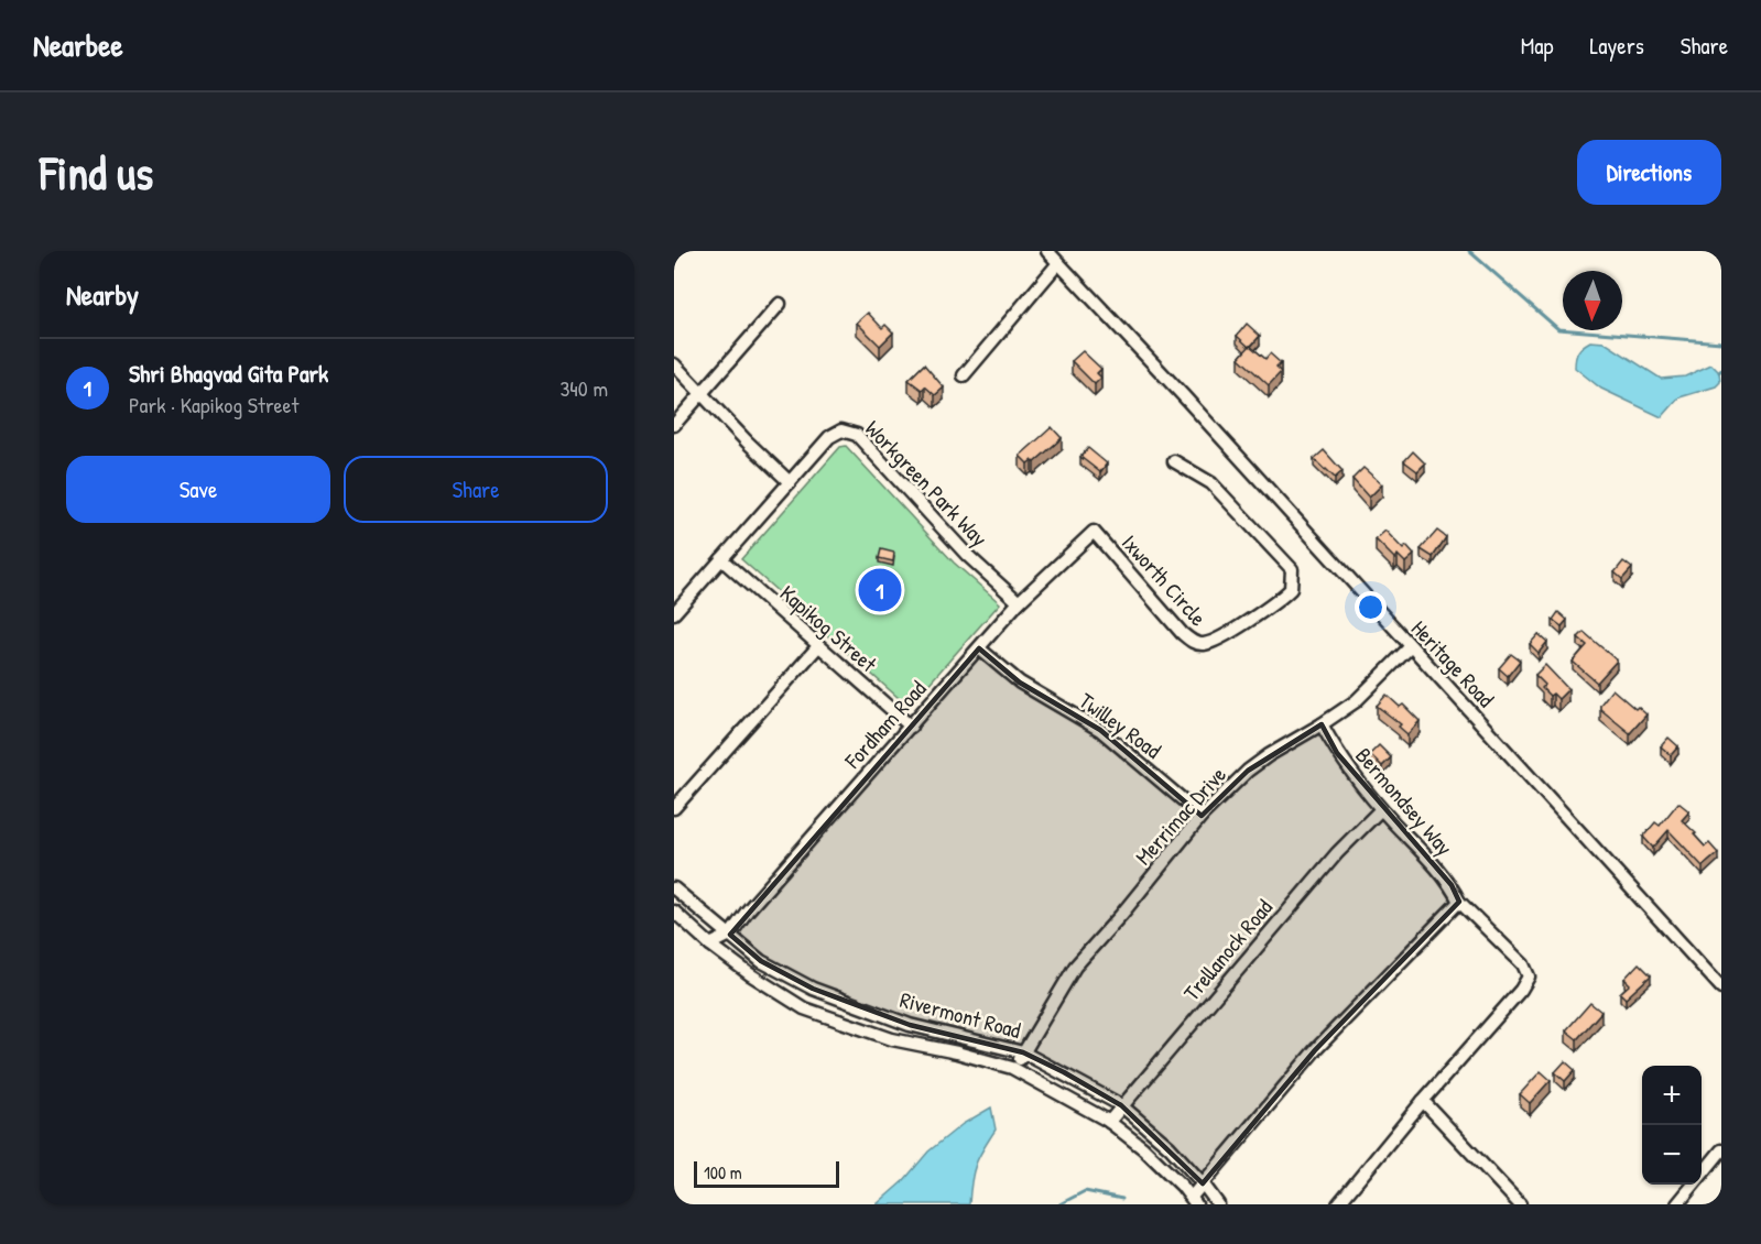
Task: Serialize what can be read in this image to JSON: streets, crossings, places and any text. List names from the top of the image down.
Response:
{
  "streets": {
    "street": [
      "Workgreen Park Way",
      "Ixworth Circle",
      "Kapikog Street",
      "Heritage Road",
      "Fordham Road",
      "Twilley Road",
      "Bermondsey Way",
      "Merrimac Drive",
      "Trellanock Road",
      "Rivermont Road"
    ]
  },
  "crossings": [
    ["Workgreen Park Way", "Kapikog Street"],
    ["Workgreen Park Way", "Fordham Road"],
    ["Ixworth Circle", "Fordham Road"],
    ["Kapikog Street", "Fordham Road"],
    ["Heritage Road", "Merrimac Drive"],
    ["Fordham Road", "Twilley Road"],
    ["Fordham Road", "Rivermont Road"],
    ["Twilley Road", "Merrimac Drive"],
    ["Bermondsey Way", "Merrimac Drive"],
    ["Bermondsey Way", "Trellanock Road"],
    ["Merrimac Drive", "Rivermont Road"],
    ["Trellanock Road", "Rivermont Road"]
  ],
  "scale_bar": "100 m",
  "north": "bottom",
  "page": {
    "header": "Nearbee",
    "nav": ["Map", "Layers", "Share"],
    "buttons": [
      "Directions",
      ["Save", "Share"]
    ],
    "title": "Find us",
    "heading": "Nearby",
    "list": [
      {
        "mark": "1",
        "name": "Shri Bhagvad Gita Park",
        "note": "Park · Kapikog Street",
        "value": "340 m"
      }
    ],
    "pins": "1",
    "map_buttons": ["+", "−"],
    "scale": "100 m"
  }
}
